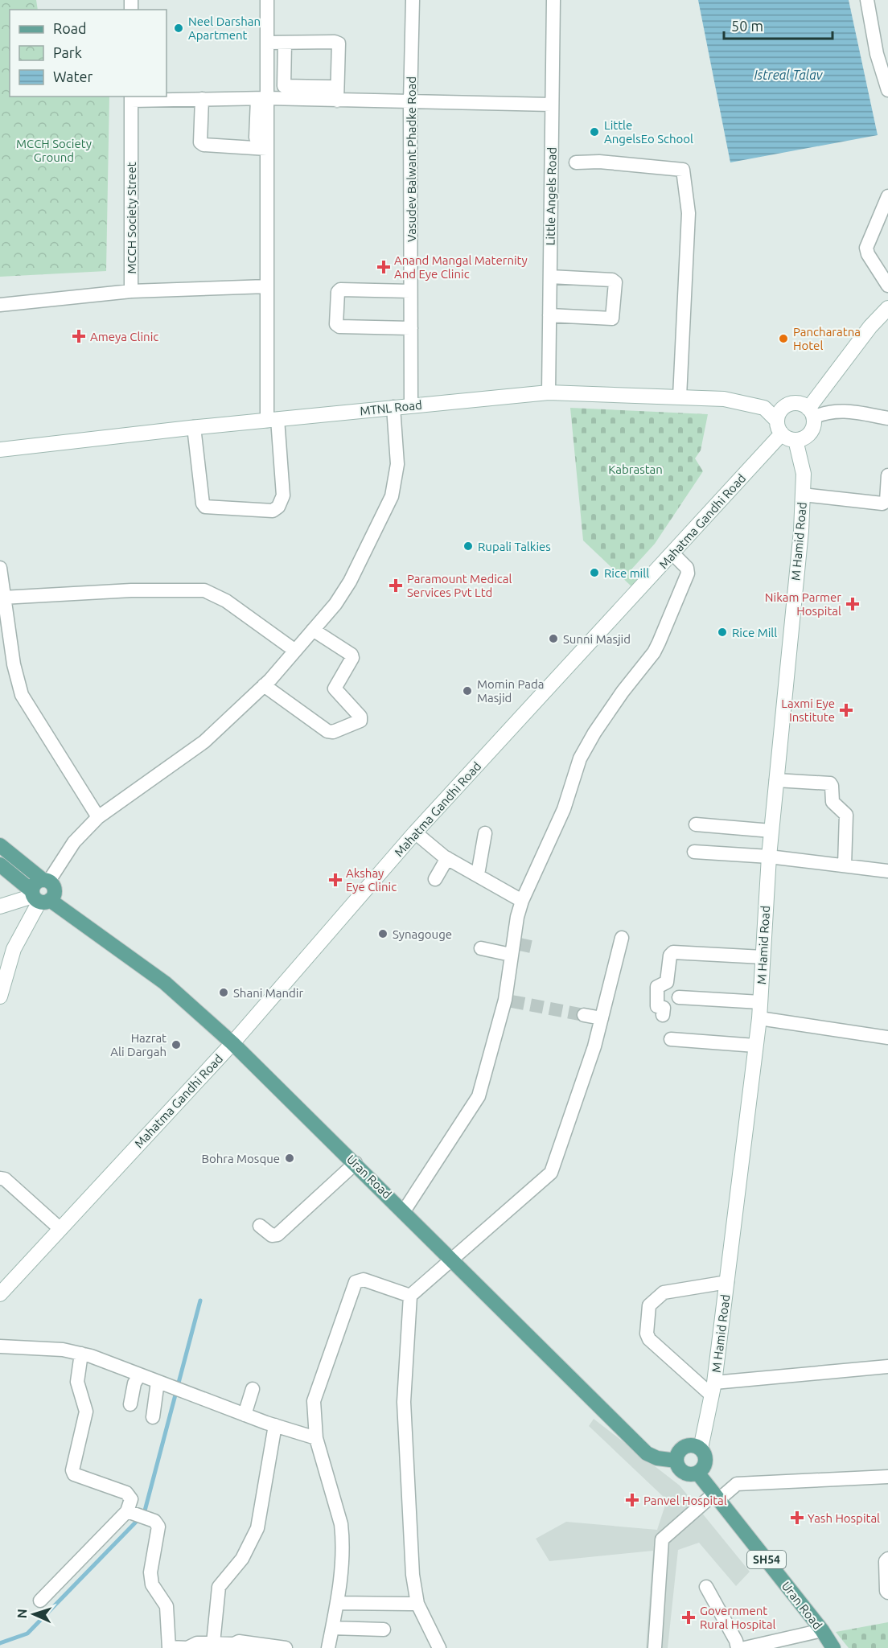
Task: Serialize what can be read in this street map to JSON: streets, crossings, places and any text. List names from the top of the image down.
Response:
{
  "streets": {
    "main road": [
      "MTNL Road",
      "Mahatma Gandhi Road",
      "M Hamid Road",
      "Uran Road",
      "SH54"
    ],
    "street": ["Vasudev Balwant Phadke Road", "Little Angels Road", "MCCH Society Street"]
  },
  "crossings": [
    ["Vasudev Balwant Phadke Road", "MTNL Road"],
    ["Little Angels Road", "MTNL Road"],
    ["MTNL Road", "Mahatma Gandhi Road"],
    ["MTNL Road", "M Hamid Road"],
    ["Mahatma Gandhi Road", "M Hamid Road"],
    ["Mahatma Gandhi Road", "Uran Road"],
    ["M Hamid Road", "Uran Road"]
  ],
  "water": ["Istreal Talav"],
  "parks": ["MCCH Society Ground", "Kabrastan"],
  "places": {
    "other": [
      "Neel Darshan Apartment",
      "Little AngelsEo School",
      "Pancharatna Hotel",
      "Rupali Talkies",
      "Rice mill",
      "Rice Mill",
      "Sunni Masjid",
      "Momin Pada Masjid",
      "Synagouge",
      "Shani Mandir",
      "Hazrat Ali Dargah",
      "Bohra Mosque"
    ],
    "health": [
      "Anand Mangal Maternity And Eye Clinic",
      "Ameya Clinic",
      "Paramount Medical Services Pvt Ltd",
      "Nikam Parmer Hospital",
      "Laxmi Eye Institute",
      "Akshay Eye Clinic",
      "Panvel Hospital",
      "Yash Hospital",
      "Government Rural Hospital"
    ]
  },
  "legend": ["Road", "Park", "Water"],
  "scale_bar": "50 m",
  "north": "left"
}
